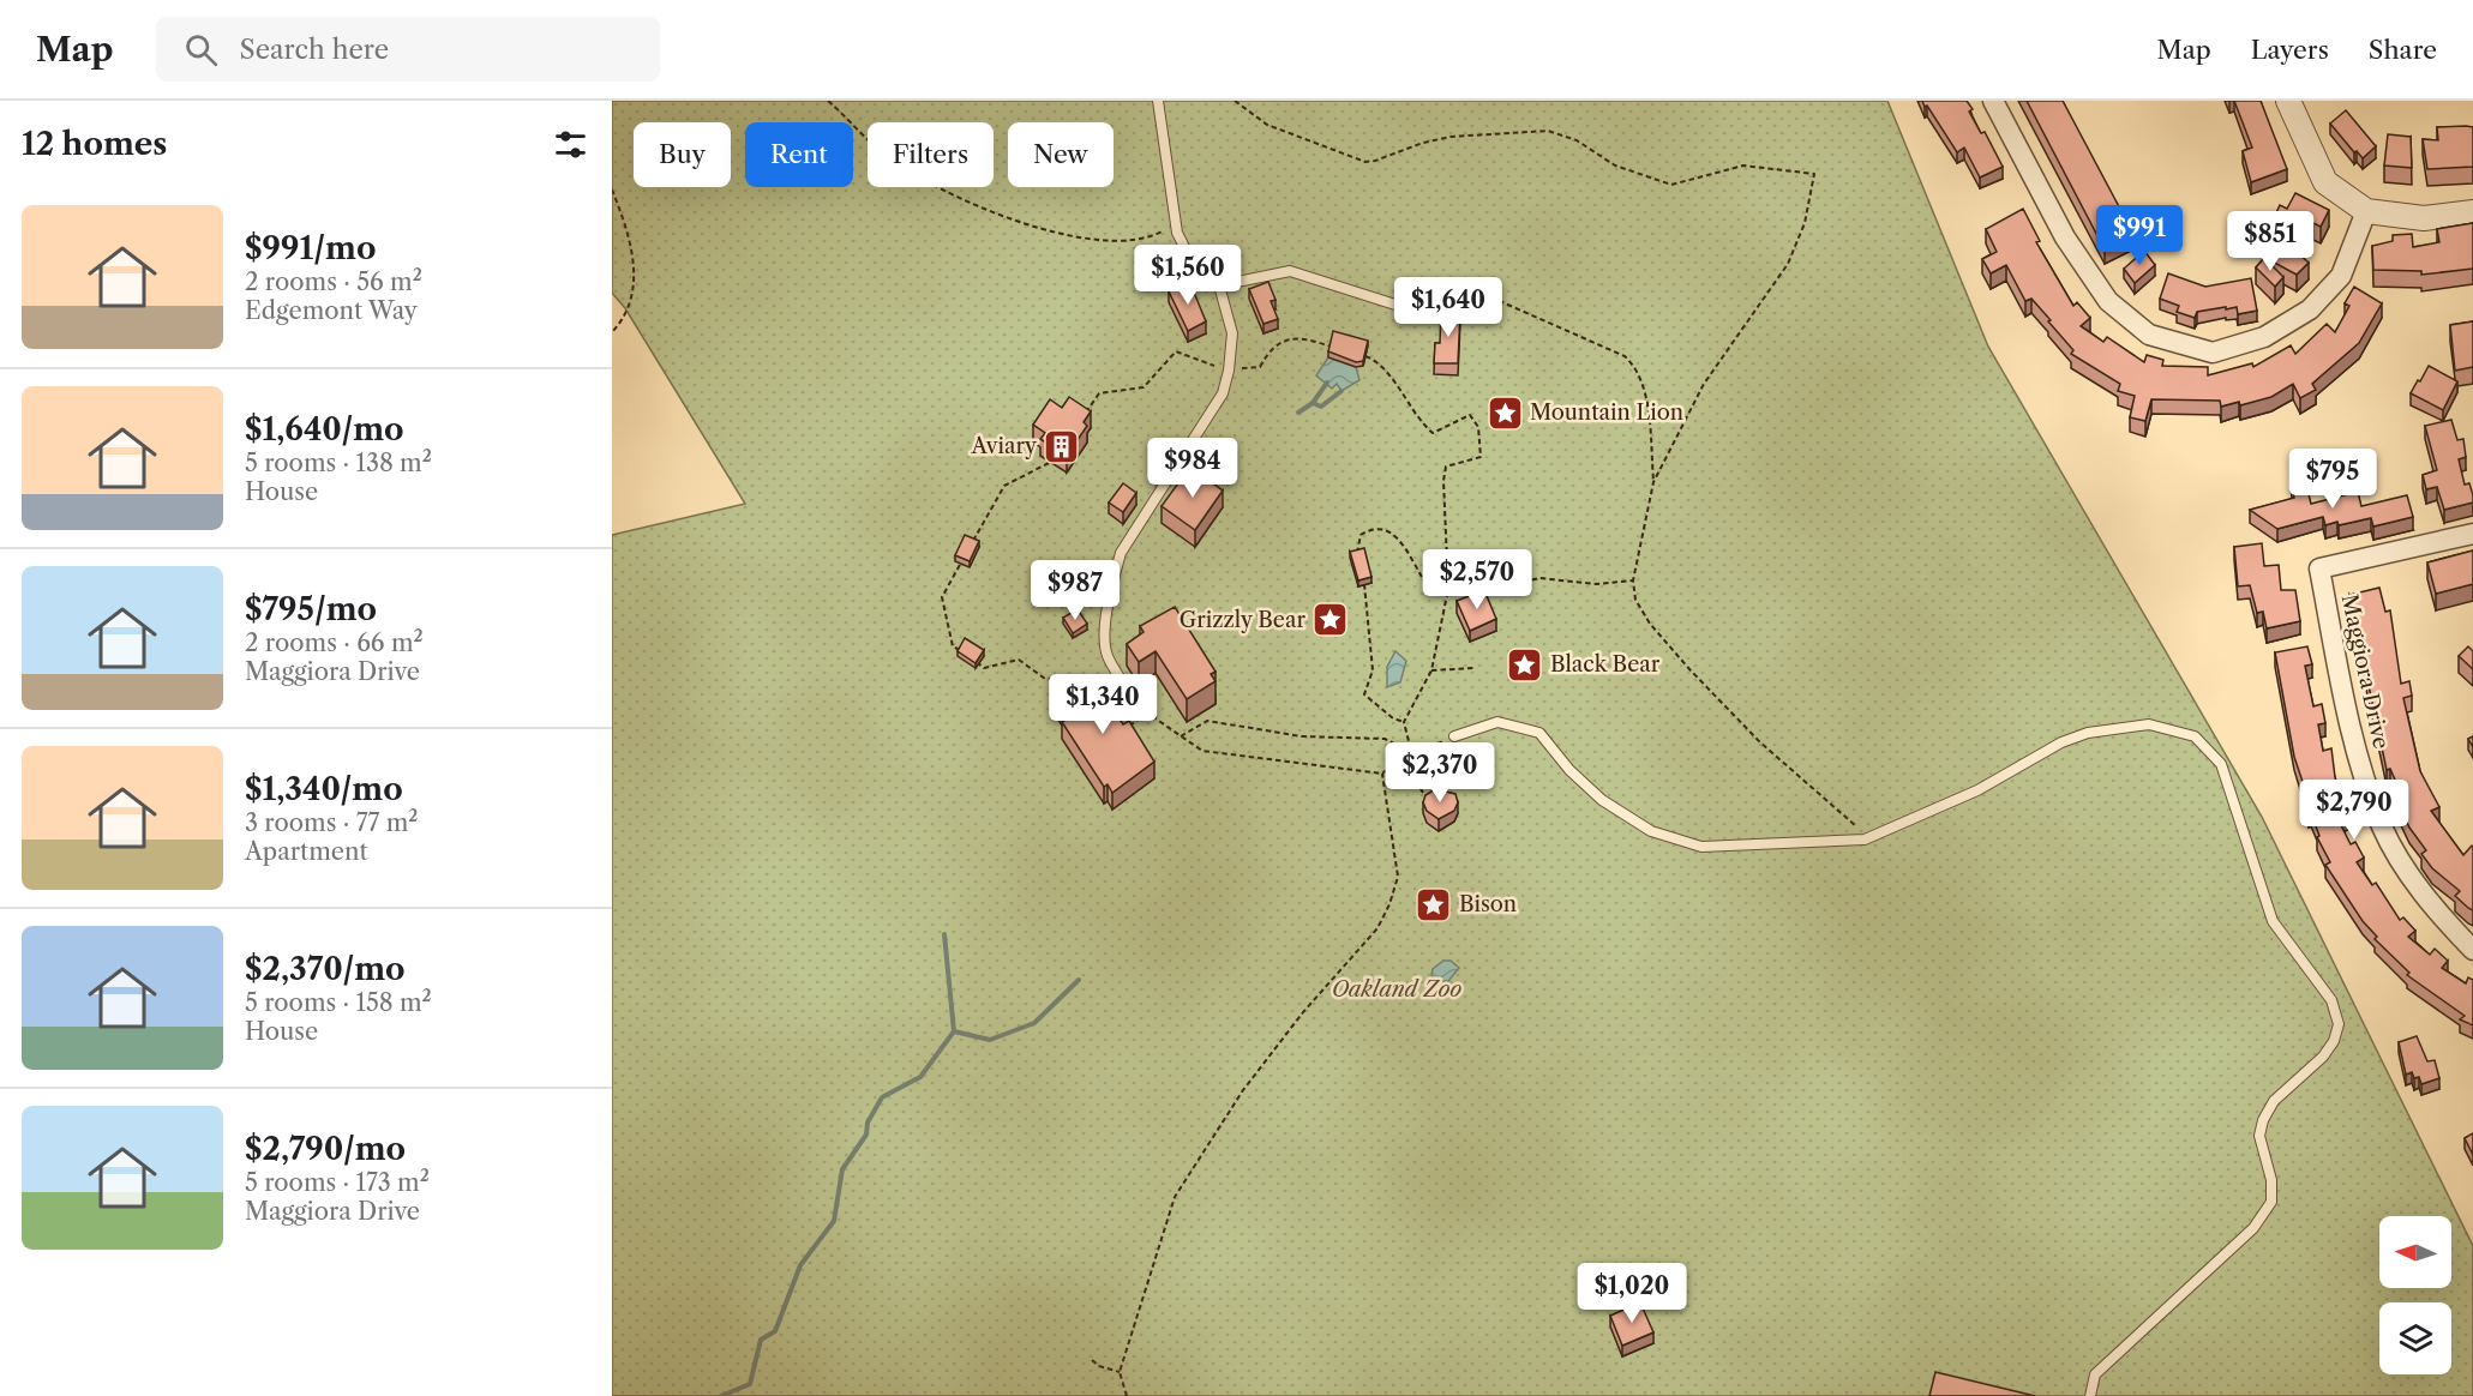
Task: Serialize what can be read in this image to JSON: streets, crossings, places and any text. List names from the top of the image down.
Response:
{
  "streets": {
    "street": ["Maggiora Drive"]
  },
  "parks": ["Oakland Zoo"],
  "places": {
    "place": [
      "Mountain Lion",
      "Grizzly Bear",
      "Black Bear",
      "Bison"
    ],
    "building": ["Aviary"]
  },
  "north": "left",
  "page": {
    "header": "Map",
    "search": "Search here",
    "nav": ["Map", "Layers", "Share"],
    "heading": "12 homes",
    "chip": [
      "Buy",
      "Rent",
      "Filters",
      "New"
    ],
    "list": [
      {
        "name": "$991/mo",
        "note": "2 rooms · 56 m² · Edgemont Way"
      },
      {
        "name": "$1,640/mo",
        "note": "5 rooms · 138 m² · House"
      },
      {
        "name": "$795/mo",
        "note": "2 rooms · 66 m² · Maggiora Drive"
      },
      {
        "name": "$1,340/mo",
        "note": "3 rooms · 77 m² · Apartment"
      },
      {
        "name": "$2,370/mo",
        "note": "5 rooms · 158 m² · House"
      },
      {
        "name": "$2,790/mo",
        "note": "5 rooms · 173 m² · Maggiora Drive"
      }
    ],
    "price": [
      "$991",
      "$851",
      "$1,560",
      "$1,640",
      "$984",
      "$795",
      "$2,570",
      "$987",
      "$1,340",
      "$2,370",
      "$2,790",
      "$1,020"
    ]
  }
}
